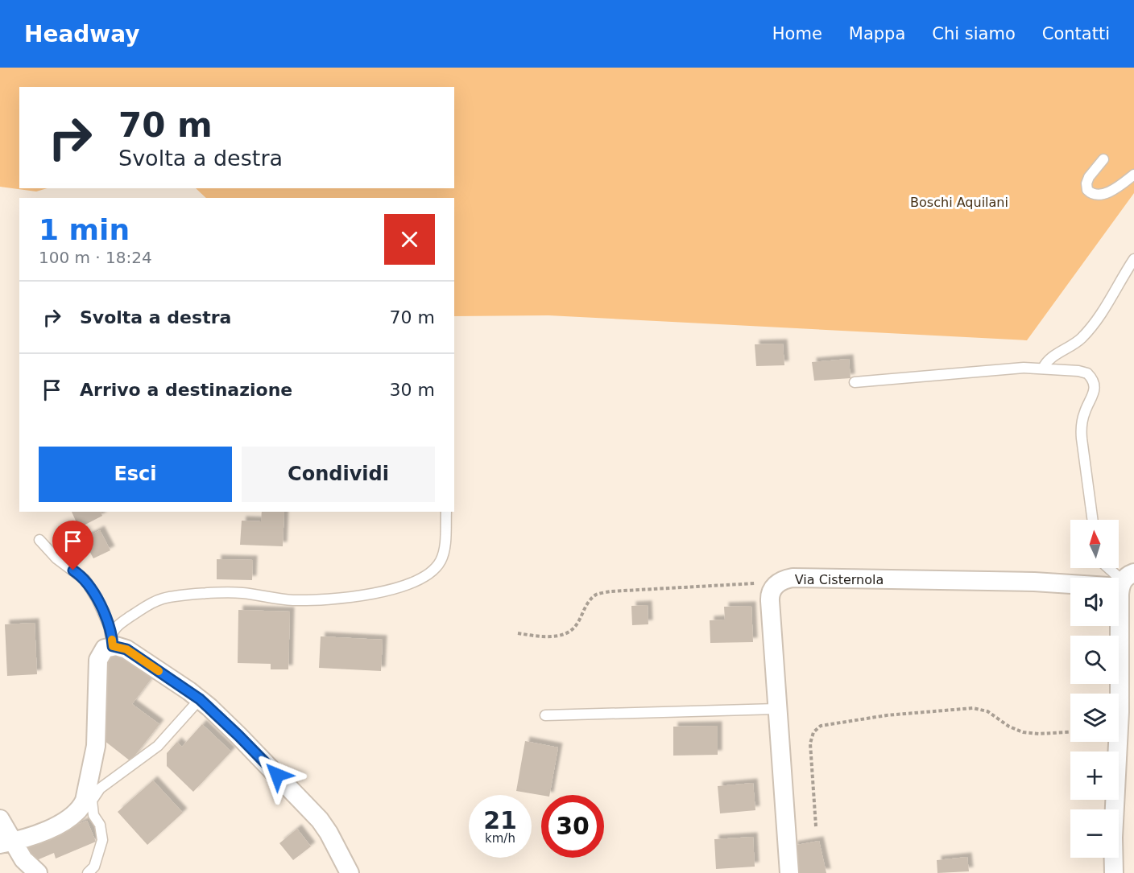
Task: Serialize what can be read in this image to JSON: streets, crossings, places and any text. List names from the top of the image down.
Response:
{
  "streets": {
    "street": ["Via Cisternola"]
  },
  "parks": ["Boschi Aquilani"],
  "north": "top",
  "page": {
    "header": "Headway",
    "nav": [
      "Home",
      "Mappa",
      "Chi siamo",
      "Contatti"
    ],
    "turn": ["70 m", "Svolta a destra"],
    "heading": ["1 min", "100 m · 18:24"],
    "list": [
      {
        "name": "Svolta a destra",
        "value": "70 m"
      },
      {
        "name": "Arrivo a destinazione",
        "value": "30 m"
      }
    ],
    "buttons": ["Esci", "Condividi"],
    "map_buttons": ["+", "−"],
    "speed": "21 km/h",
    "limit": "30"
  }
}
